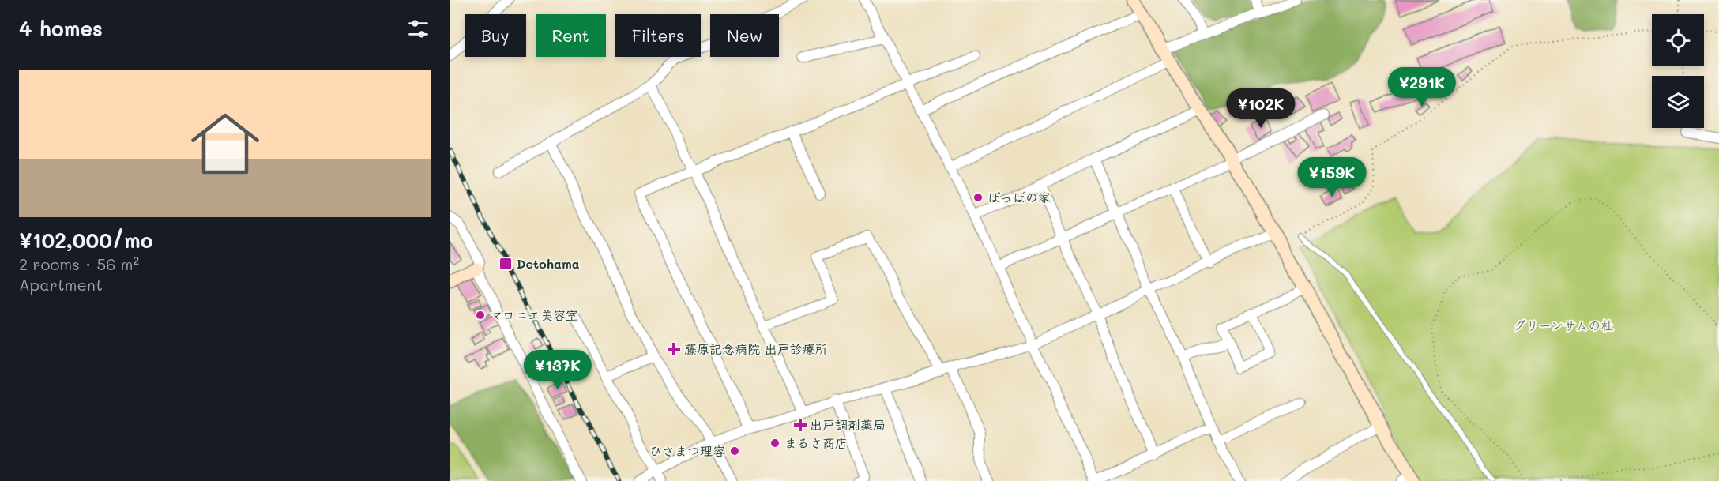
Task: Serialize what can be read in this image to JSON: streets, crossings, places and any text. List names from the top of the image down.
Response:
{
  "parks": ["グリーンサムの杜"],
  "places": {
    "other": [
      "ぽっぽの家",
      "マロニエ美容室",
      "まるさ商店",
      "ひさまつ理容"
    ],
    "transit": ["Detohama"],
    "health": ["藤原記念病院 出戸診療所", "出戸調剤薬局"]
  },
  "page": {
    "heading": "4 homes",
    "chip": [
      "Buy",
      "Rent",
      "Filters",
      "New"
    ],
    "list": [
      {
        "name": "¥102,000/mo",
        "note": "2 rooms · 56 m² · Apartment"
      }
    ],
    "price": [
      "¥291K",
      "¥102K",
      "¥159K",
      "¥137K"
    ]
  }
}
